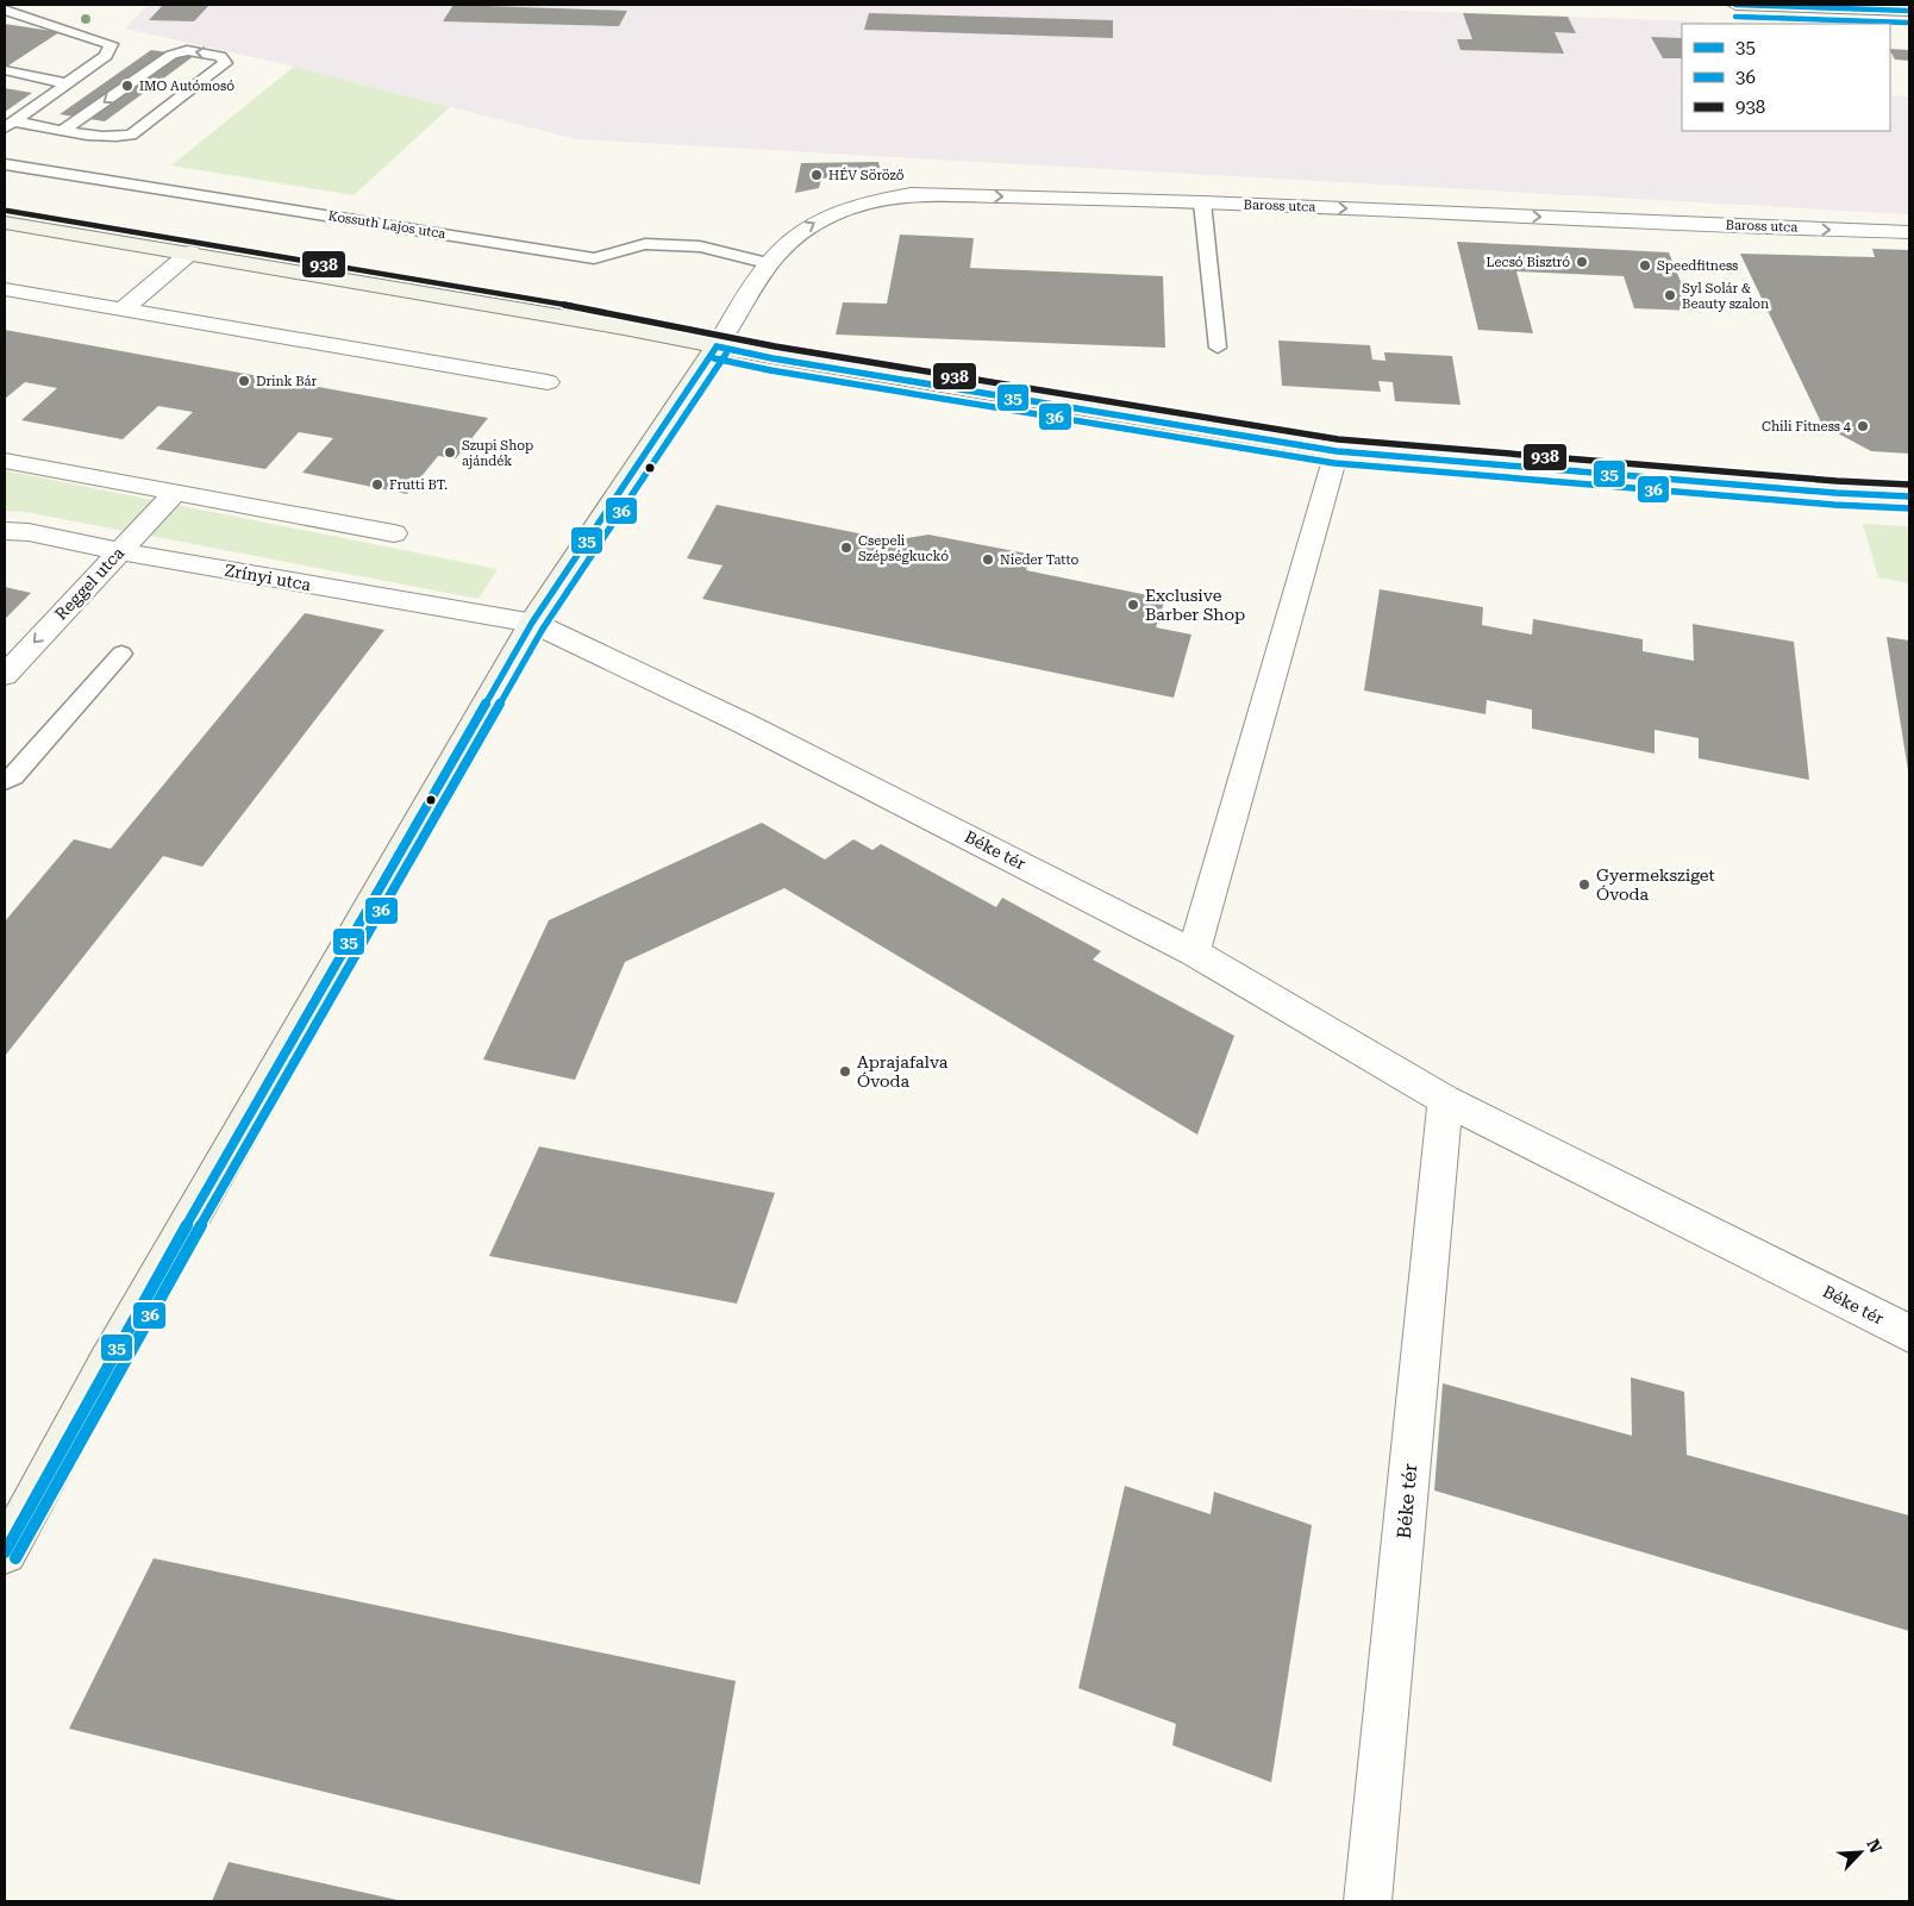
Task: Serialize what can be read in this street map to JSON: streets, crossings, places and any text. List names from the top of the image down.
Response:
{
  "streets": {
    "street": [
      "Baross utca",
      "Zrínyi utca",
      "Reggel utca",
      "Béke tér"
    ],
    "lane": ["Kossuth Lajos utca"]
  },
  "crossings": [
    ["Baross utca", "Kossuth Lajos utca"],
    ["Zrínyi utca", "Reggel utca"],
    ["Zrínyi utca", "Béke tér"]
  ],
  "one_way": ["Reggel utca"],
  "places": [
    "IMO Autómosó",
    "HÉV Söröző",
    "Lecsó Bisztró",
    "Speedfitness",
    "Syl Solár & Beauty szalon",
    "Drink Bár",
    "Chili Fitness 4",
    "Szupi Shop ajándék",
    "Frutti BT.",
    "Csepeli Szépségkuckó",
    "Nieder Tatto",
    "Exclusive Barber Shop",
    "Gyermeksziget Óvoda",
    "Aprajafalva Óvoda"
  ],
  "lines": ["transit line 938", "transit line 35", "transit line 36"],
  "legend": ["35", "36", "938"],
  "north": "top right"
}
